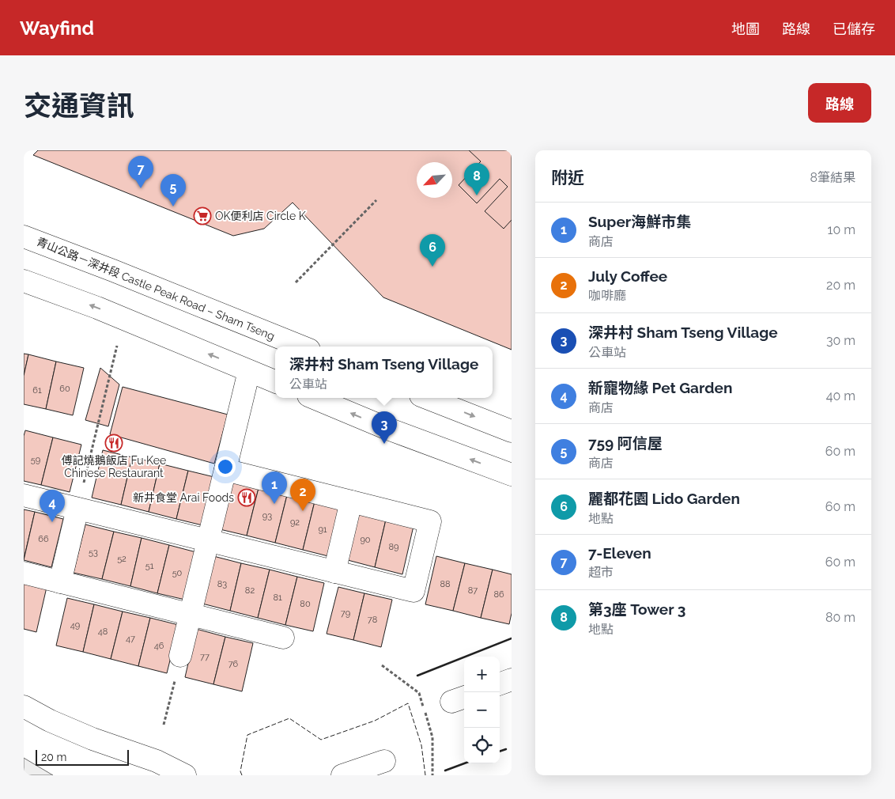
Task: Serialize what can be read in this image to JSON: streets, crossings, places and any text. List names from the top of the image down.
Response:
{
  "streets": {
    "main road": ["青山公路－深井段 Castle Peak Road – Sham Tseng"]
  },
  "places": {
    "supermarket": ["OK便利店 Circle K"],
    "restaurant": ["傅記燒鵝飯店 Fu Kee Chinese Restaurant", "新井食堂 Arai Foods"]
  },
  "house_numbers": [
    "60",
    "61",
    "59",
    "93",
    "92",
    "91",
    "66",
    "90",
    "89",
    "53",
    "52",
    "51",
    "50",
    "83",
    "88",
    "82",
    "87",
    "86",
    "81",
    "80",
    "79",
    "78",
    "49",
    "48",
    "47",
    "46",
    "77",
    "76"
  ],
  "scale_bar": "20 m",
  "north": "bottom left",
  "page": {
    "header": "Wayfind",
    "nav": ["地圖", "路線", "已儲存"],
    "title": "交通資訊",
    "buttons": "路線",
    "heading": ["附近", "8筆結果"],
    "pins": [
      "7",
      "8",
      "5",
      "6",
      "3",
      "1",
      "2",
      "4"
    ],
    "list": [
      {
        "mark": "1",
        "name": "Super海鮮市集",
        "note": "商店",
        "value": "10 m"
      },
      {
        "mark": "2",
        "name": "July Coffee",
        "note": "咖啡廳",
        "value": "20 m"
      },
      {
        "mark": "3",
        "name": "深井村 Sham Tseng Village",
        "note": "公車站",
        "value": "30 m"
      },
      {
        "mark": "4",
        "name": "新寵物緣 Pet Garden",
        "note": "商店",
        "value": "40 m"
      },
      {
        "mark": "5",
        "name": "759 阿信屋",
        "note": "商店",
        "value": "60 m"
      },
      {
        "mark": "6",
        "name": "麗都花園 Lido Garden",
        "note": "地點",
        "value": "60 m"
      },
      {
        "mark": "7",
        "name": "7-Eleven",
        "note": "超市",
        "value": "60 m"
      },
      {
        "mark": "8",
        "name": "第3座 Tower 3",
        "note": "地點",
        "value": "80 m"
      }
    ],
    "popup": ["深井村 Sham Tseng Village", "公車站"],
    "map_buttons": ["+", "−"],
    "scale": "20 m"
  }
}
